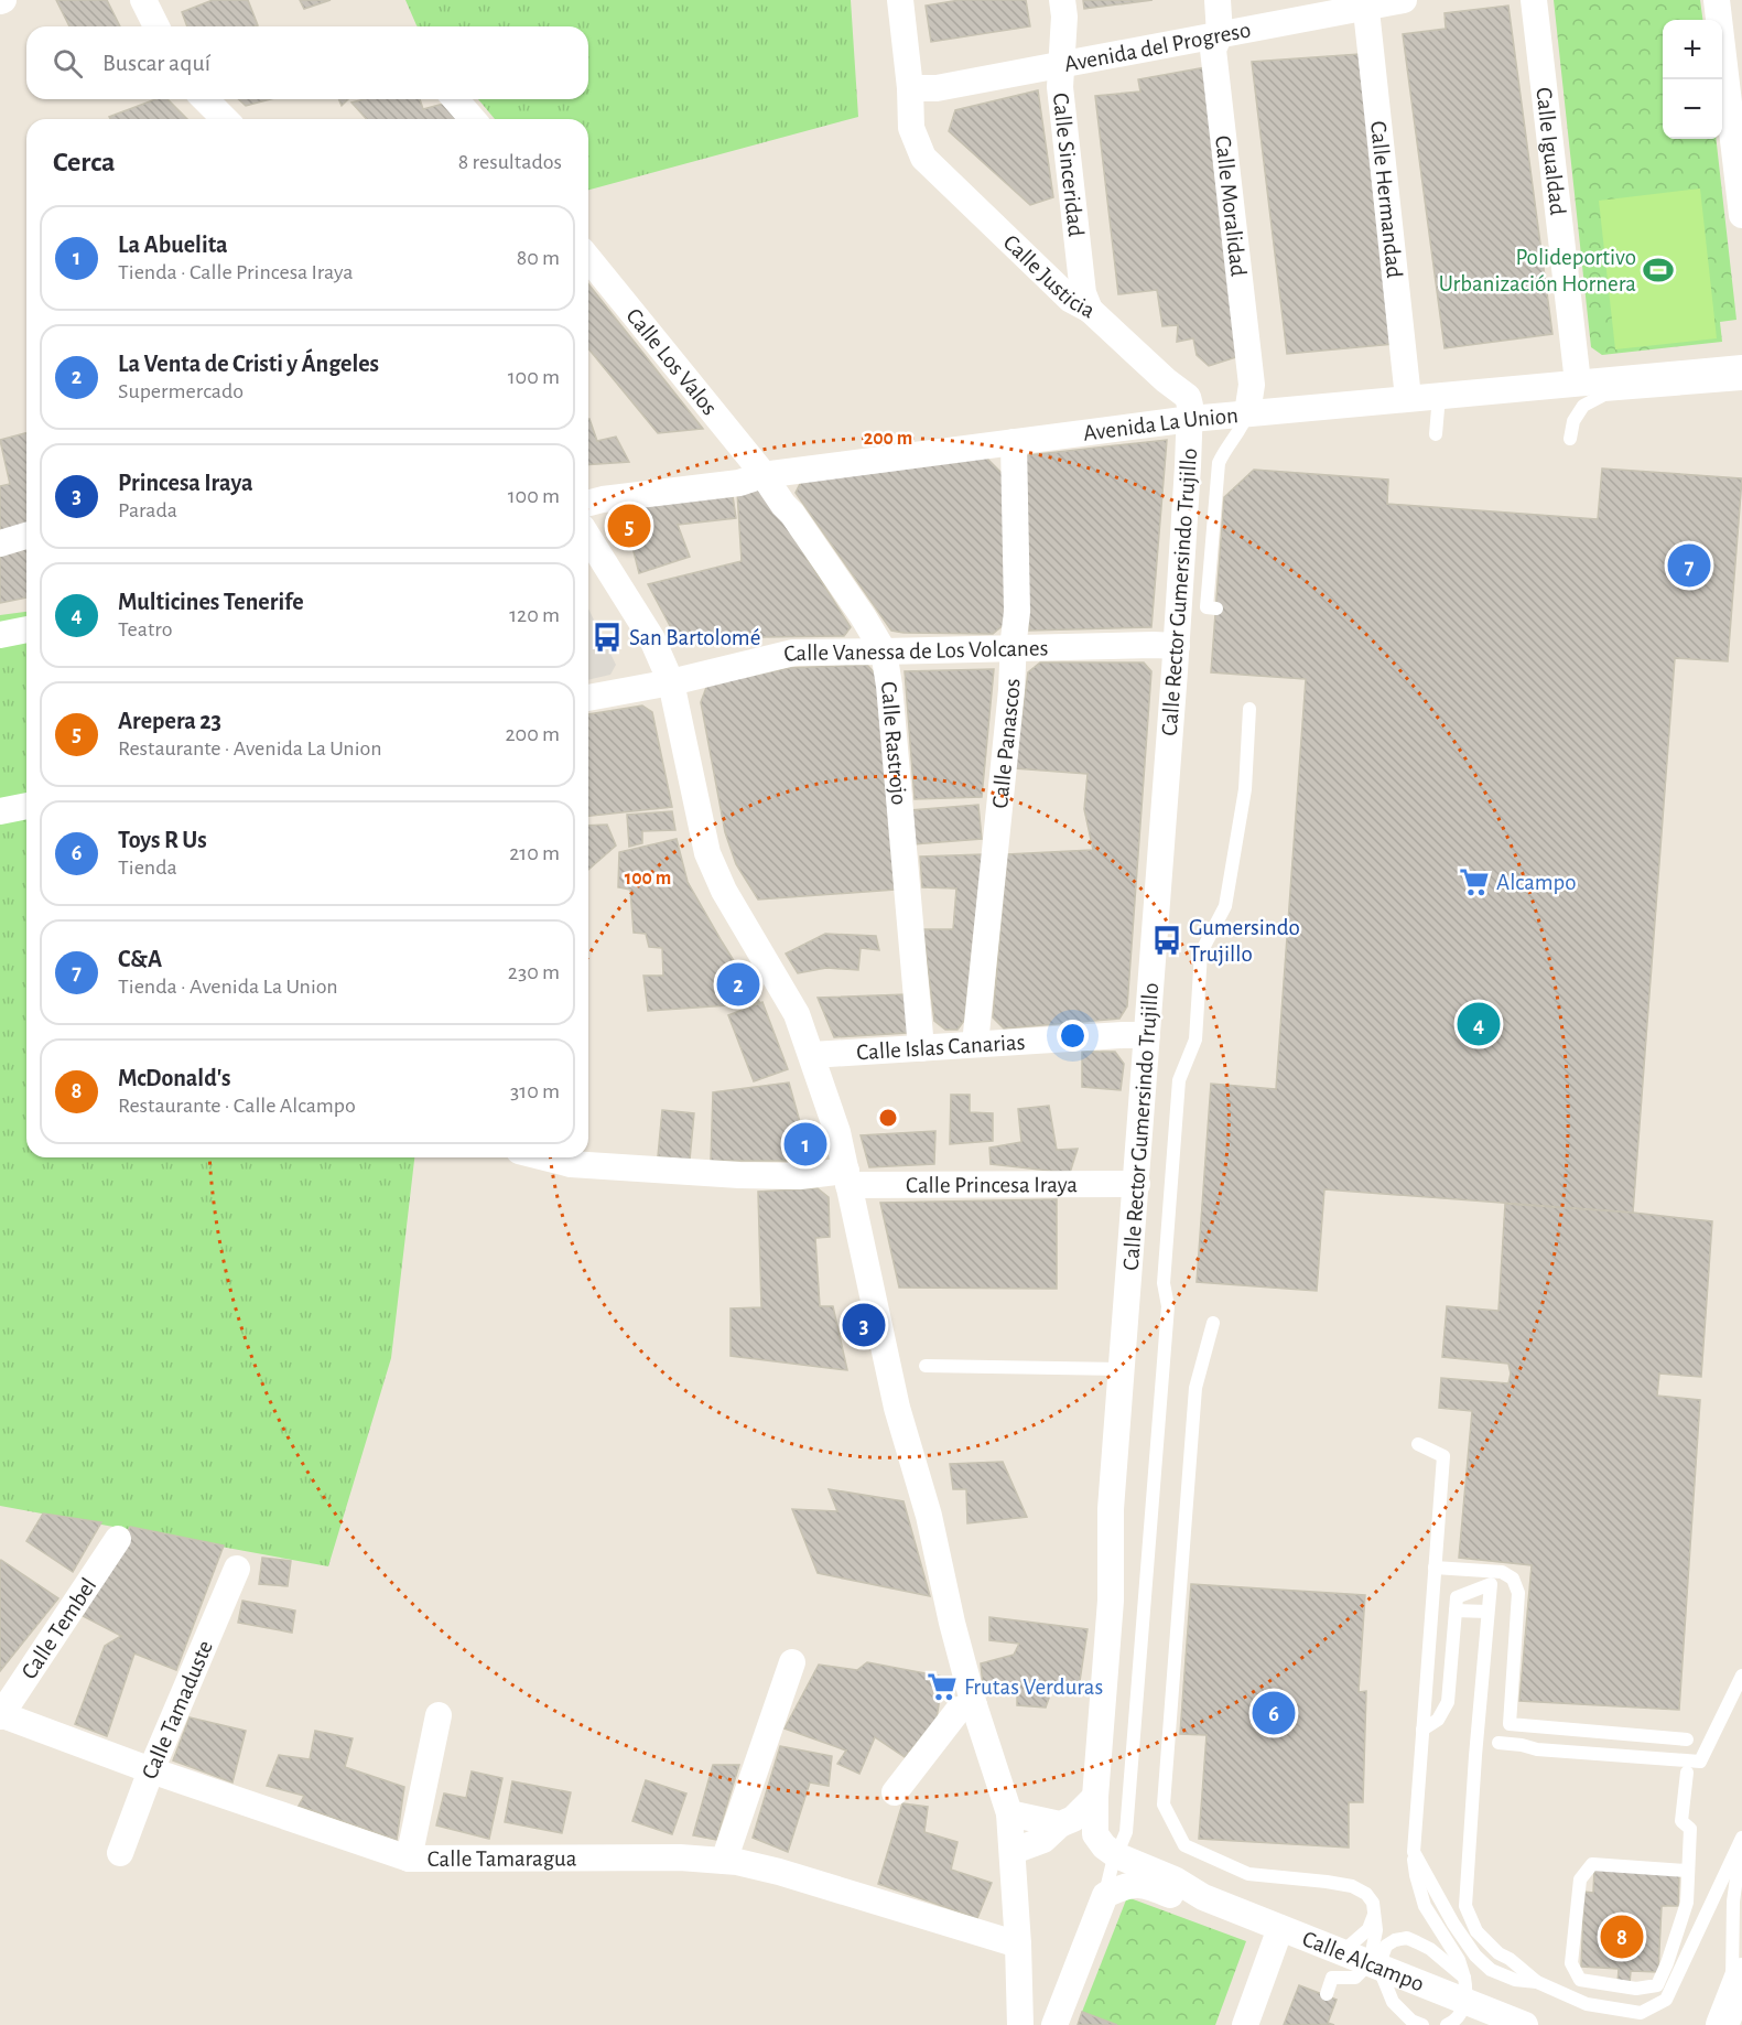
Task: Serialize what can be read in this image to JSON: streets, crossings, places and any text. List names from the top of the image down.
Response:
{
  "streets": {
    "street": [
      "Avenida del Progreso",
      "Calle Igualdad",
      "Calle Sinceridad",
      "Calle Hermandad",
      "Calle Moralidad",
      "Calle Justicia",
      "Calle Los Valos",
      "Avenida La Union",
      "Calle Rector Gumersindo Trujillo",
      "Calle Vanessa de Los Volcanes",
      "Calle Rastrojo",
      "Calle Panascos",
      "Calle Islas Canarias",
      "Calle Princesa Iraya",
      "Calle Tembel",
      "Calle Tamaduste",
      "Calle Tamaragua",
      "Calle Alcampo"
    ]
  },
  "crossings": [
    ["Avenida del Progreso", "Calle Sinceridad"],
    ["Avenida del Progreso", "Calle Hermandad"],
    ["Avenida del Progreso", "Calle Moralidad"],
    ["Avenida del Progreso", "Calle Justicia"],
    ["Calle Igualdad", "Avenida La Union"],
    ["Calle Sinceridad", "Calle Justicia"],
    ["Calle Hermandad", "Avenida La Union"],
    ["Calle Moralidad", "Avenida La Union"],
    ["Calle Justicia", "Avenida La Union"],
    ["Calle Justicia", "Calle Rector Gumersindo Trujillo"],
    ["Calle Los Valos", "Avenida La Union"],
    ["Calle Los Valos", "Calle Rastrojo"],
    ["Avenida La Union", "Calle Rector Gumersindo Trujillo"],
    ["Avenida La Union", "Calle Rastrojo"],
    ["Avenida La Union", "Calle Panascos"],
    ["Calle Rector Gumersindo Trujillo", "Calle Vanessa de Los Volcanes"],
    ["Calle Rector Gumersindo Trujillo", "Calle Islas Canarias"],
    ["Calle Rector Gumersindo Trujillo", "Calle Princesa Iraya"],
    ["Calle Rector Gumersindo Trujillo", "Calle Alcampo"],
    ["Calle Vanessa de Los Volcanes", "Calle Rastrojo"],
    ["Calle Vanessa de Los Volcanes", "Calle Panascos"],
    ["Calle Rastrojo", "Calle Islas Canarias"],
    ["Calle Panascos", "Calle Islas Canarias"],
    ["Calle Tembel", "Calle Tamaragua"],
    ["Calle Tamaduste", "Calle Tamaragua"]
  ],
  "places": {
    "sports": ["Polideportivo Urbanización Hornera"],
    "bus stop": ["San Bartolomé", "Gumersindo Trujillo"],
    "supermarket": ["Alcampo", "Frutas Verduras"]
  },
  "page": {
    "map_buttons": ["+", "−"],
    "search": "Buscar aquí",
    "heading": ["Cerca", "8 resultados"],
    "list": [
      {
        "mark": "1",
        "name": "La Abuelita",
        "note": "Tienda · Calle Princesa Iraya",
        "value": "80 m"
      },
      {
        "mark": "2",
        "name": "La Venta de Cristi y Ángeles",
        "note": "Supermercado",
        "value": "100 m"
      },
      {
        "mark": "3",
        "name": "Princesa Iraya",
        "note": "Parada",
        "value": "100 m"
      },
      {
        "mark": "4",
        "name": "Multicines Tenerife",
        "note": "Teatro",
        "value": "120 m"
      },
      {
        "mark": "5",
        "name": "Arepera 23",
        "note": "Restaurante · Avenida La Union",
        "value": "200 m"
      },
      {
        "mark": "6",
        "name": "Toys R Us",
        "note": "Tienda",
        "value": "210 m"
      },
      {
        "mark": "7",
        "name": "C&A",
        "note": "Tienda · Avenida La Union",
        "value": "230 m"
      },
      {
        "mark": "8",
        "name": "McDonald's",
        "note": "Restaurante · Calle Alcampo",
        "value": "310 m"
      }
    ],
    "pins": [
      "5",
      "7",
      "2",
      "4",
      "1",
      "3",
      "6",
      "8"
    ]
  },
  "rings": ["200 m", "100 m"]
}
